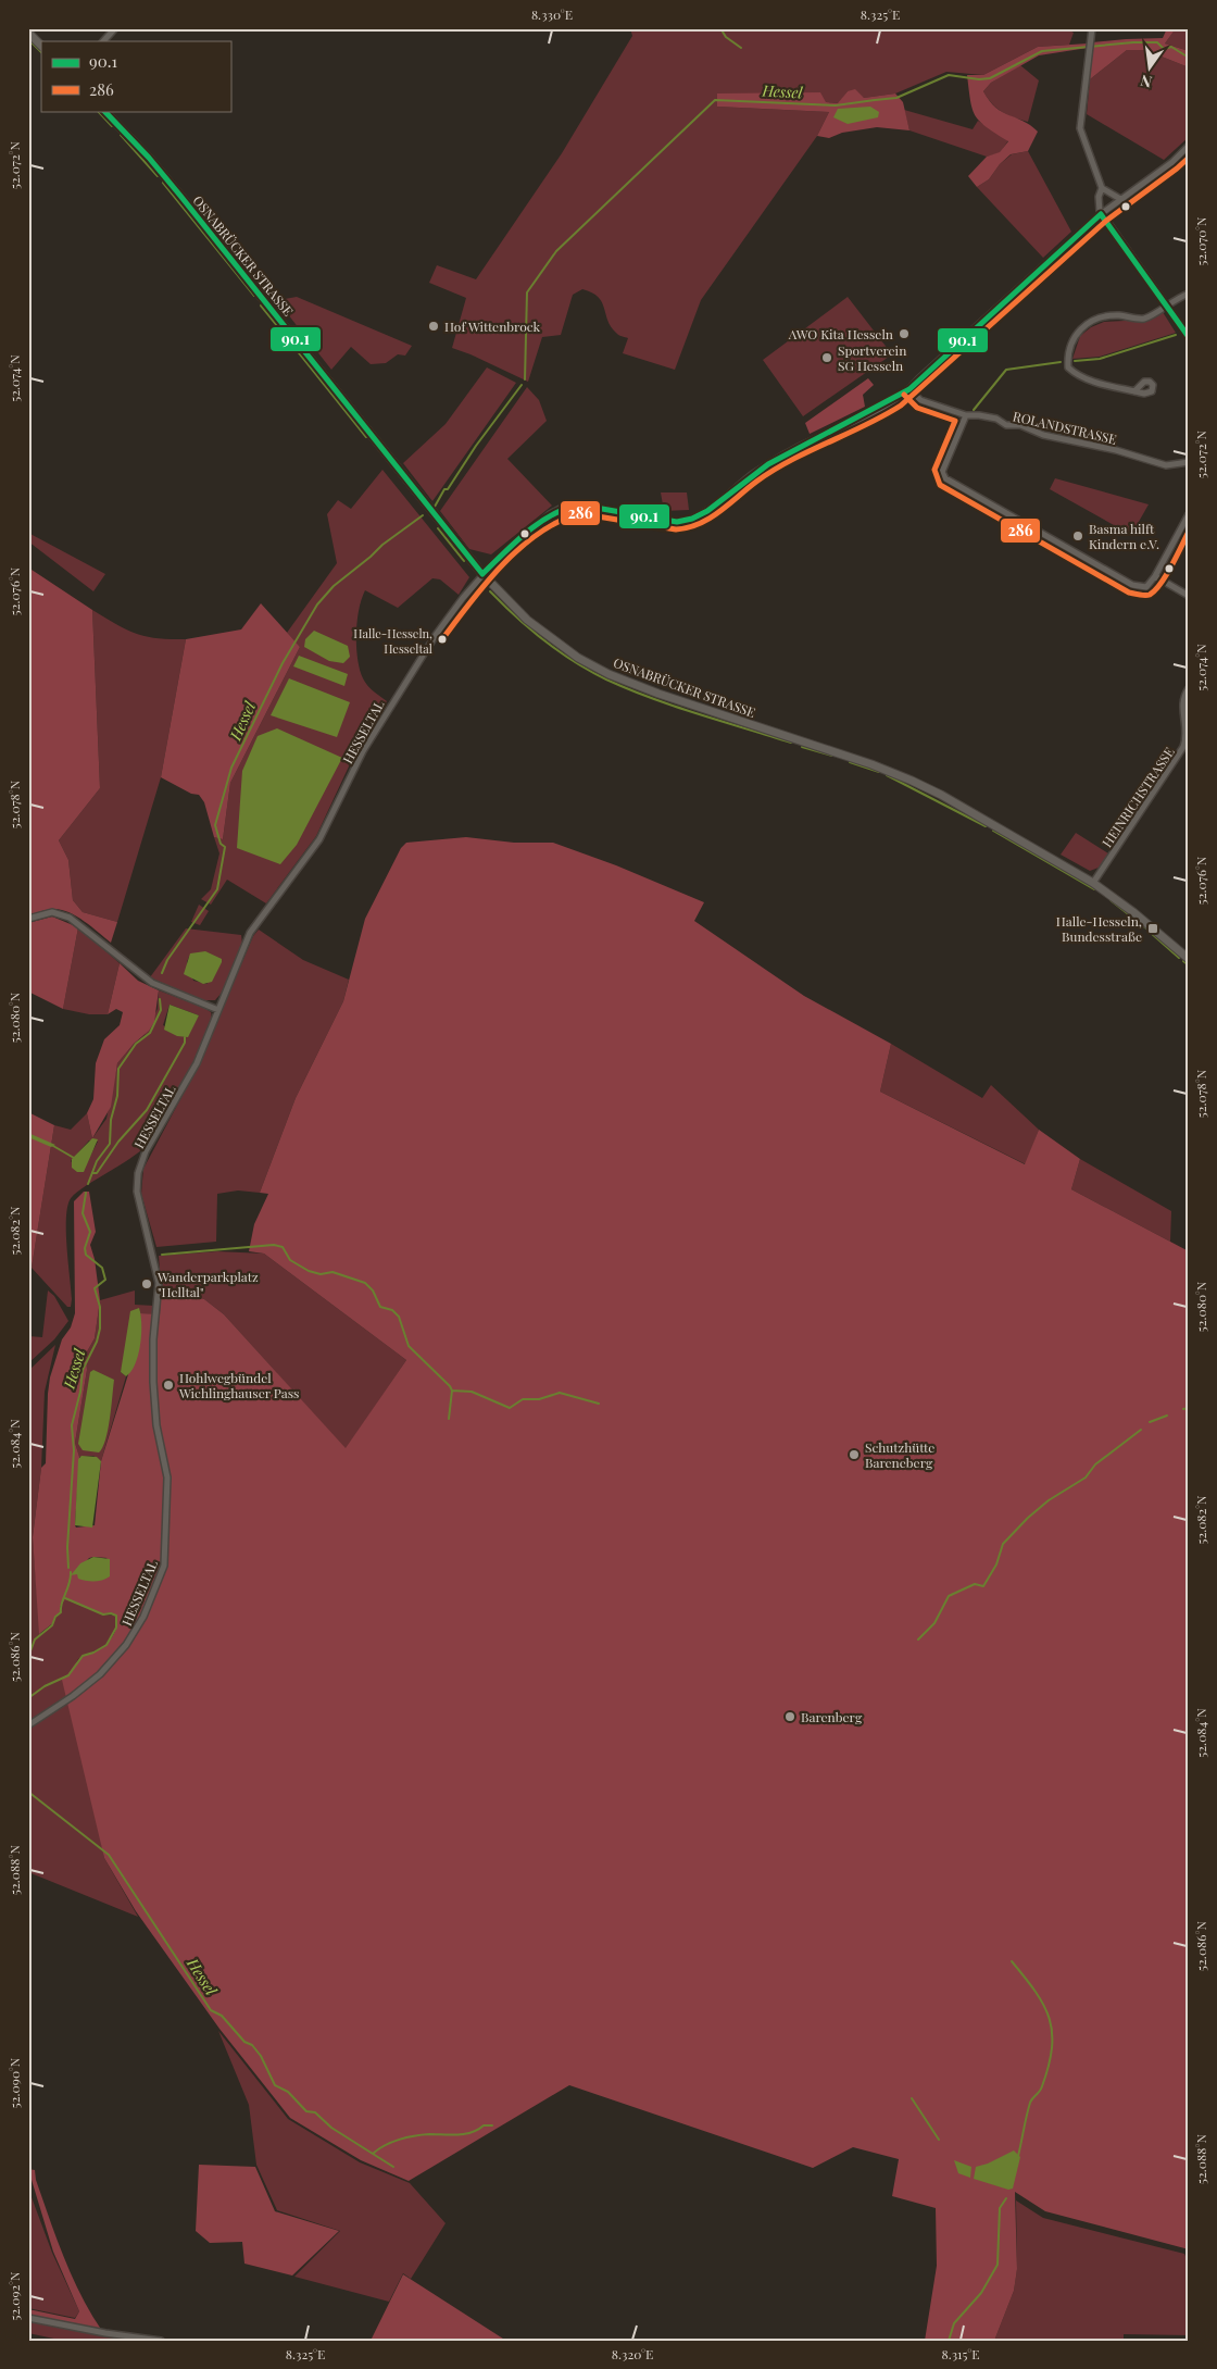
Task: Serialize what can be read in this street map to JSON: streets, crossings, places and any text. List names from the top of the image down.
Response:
{
  "streets": {
    "main road": ["OSNABRÜCKER STRASSE"],
    "street": ["ROLANDSTRASSE", "HESSELTAL", "HEINRICHSTRASSE"]
  },
  "crossings": [
    ["OSNABRÜCKER STRASSE", "HESSELTAL"],
    ["OSNABRÜCKER STRASSE", "HEINRICHSTRASSE"],
    ["ROLANDSTRASSE", "HESSELTAL"]
  ],
  "water": ["Hessel"],
  "places": {
    "other": [
      "Hof Wittenbrock",
      "AWO Kita Hesseln",
      "Sportverein SG Hesseln",
      "Basma hilft Kindern e.V.",
      "Halle-Hesseln, Hesseltal",
      "Wanderparkplatz \"Helltal\"",
      "Hohlwegbündel Wichlinghauser Pass",
      "Schutzhütte Bareneberg",
      "Barenberg"
    ],
    "transit": ["Halle-Hesseln, Bundesstraße"]
  },
  "lines": ["transit line 90.1", "transit line 286"],
  "legend": ["90.1", "286"],
  "north": "bottom",
  "coordinates": [
    "8.330°E",
    "8.325°E",
    "52.072°N",
    "52.070°N",
    "52.074°N",
    "52.076°N",
    "52.078°N",
    "52.080°N",
    "52.082°N",
    "52.084°N",
    "52.086°N",
    "52.088°N",
    "52.090°N",
    "52.092°N",
    "8.320°E",
    "8.315°E"
  ]
}
